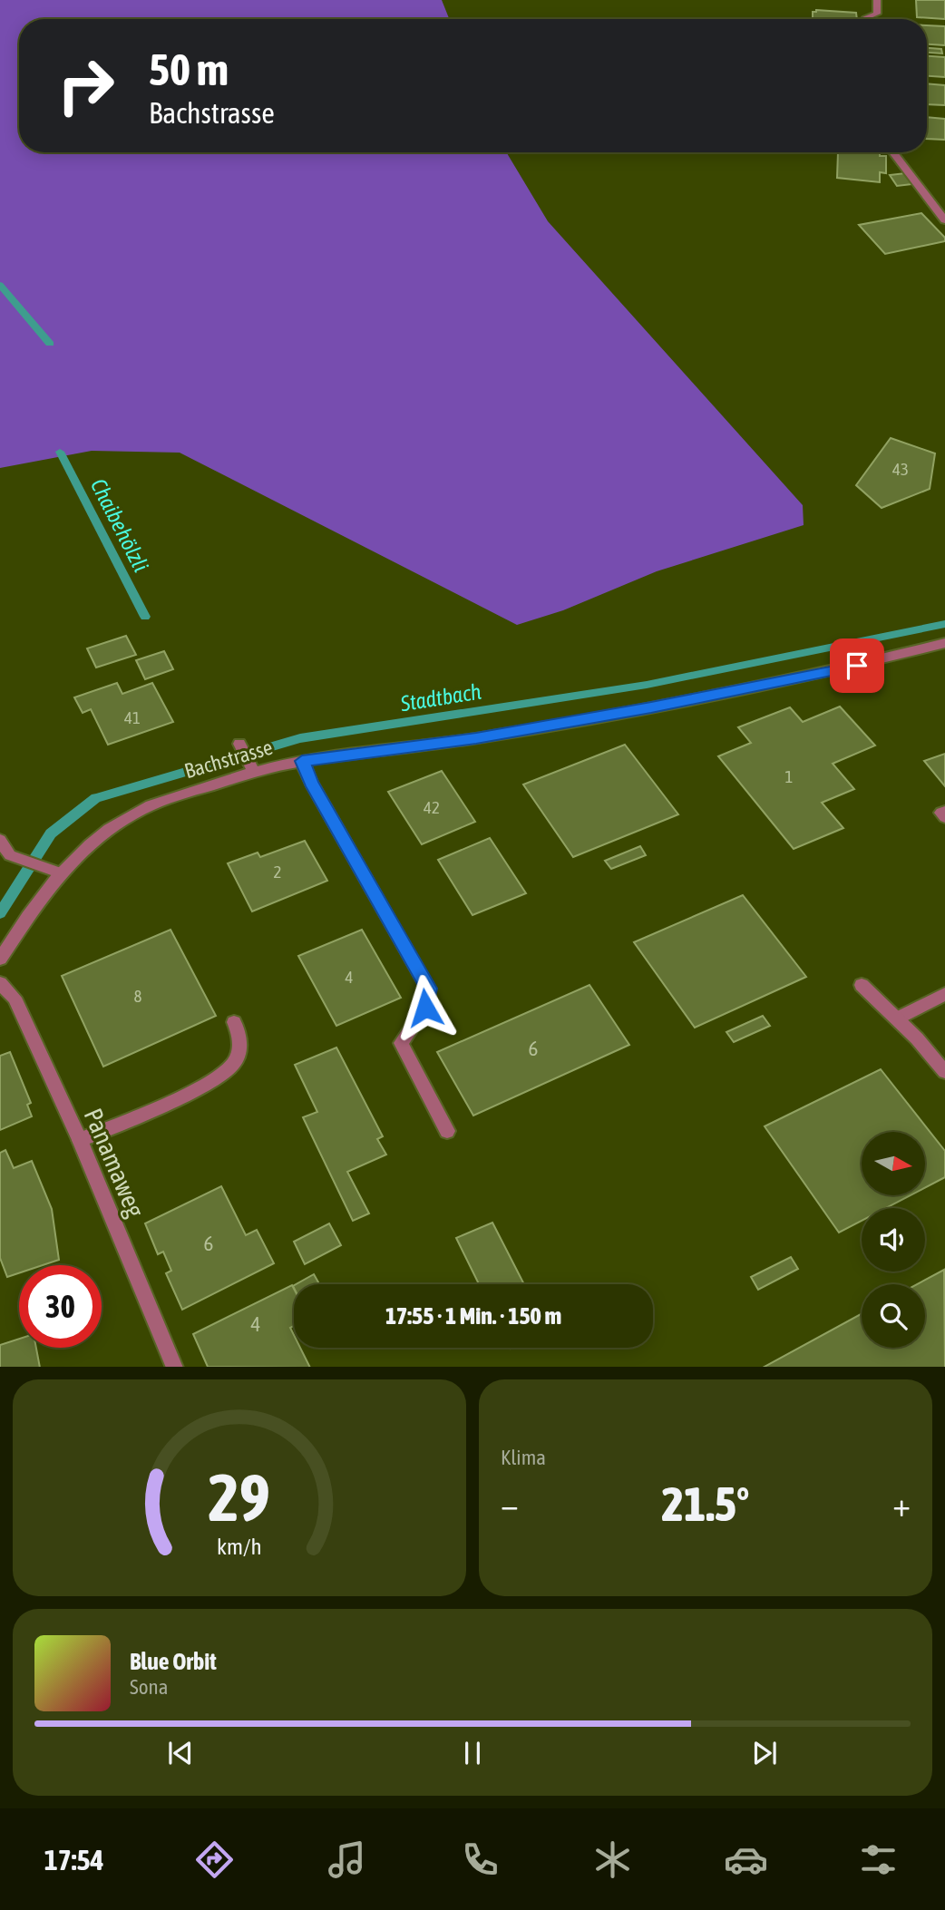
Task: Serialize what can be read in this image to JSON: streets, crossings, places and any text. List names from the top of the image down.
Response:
{
  "streets": {
    "street": ["Bachstrasse", "Panamaweg"]
  },
  "water": ["Chaibehölzli", "Stadtbach"],
  "house_numbers": [
    "43",
    "41",
    "1",
    "42",
    "2",
    "4",
    "8",
    "6",
    "6",
    "4"
  ],
  "north": "right",
  "page": {
    "turn": ["50 m", "Bachstrasse"],
    "limit": "30",
    "trip": "17:55 · 1 Min. · 150 m",
    "tile": "Klima",
    "heat": ["−", "21.5°", "+"],
    "song": ["Blue Orbit", "Sona"],
    "tabs": "17:54",
    "gauge": ["29", "km/h"]
  }
}
